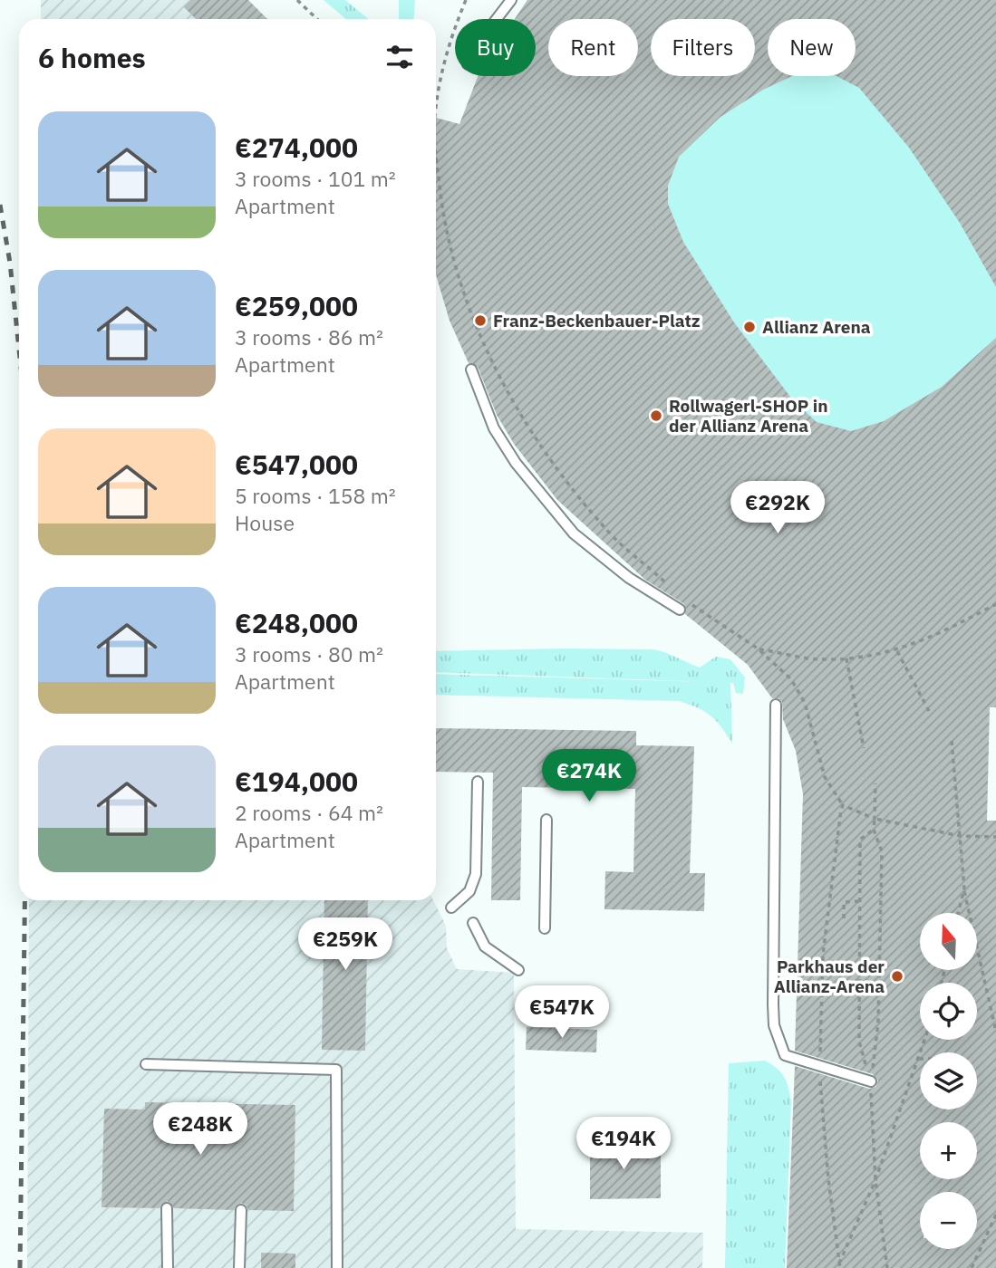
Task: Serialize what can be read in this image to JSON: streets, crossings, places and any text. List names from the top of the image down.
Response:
{
  "places": [
    "Franz-Beckenbauer-Platz",
    "Allianz Arena",
    "Rollwagerl-SHOP in der Allianz Arena",
    "Parkhaus der Allianz-Arena"
  ],
  "north": "top",
  "page": {
    "chip": [
      "Buy",
      "Rent",
      "Filters",
      "New"
    ],
    "heading": "6 homes",
    "list": [
      {
        "name": "€274,000",
        "note": "3 rooms · 101 m² · Apartment"
      },
      {
        "name": "€259,000",
        "note": "3 rooms · 86 m² · Apartment"
      },
      {
        "name": "€547,000",
        "note": "5 rooms · 158 m² · House"
      },
      {
        "name": "€248,000",
        "note": "3 rooms · 80 m² · Apartment"
      },
      {
        "name": "€194,000",
        "note": "2 rooms · 64 m² · Apartment"
      }
    ],
    "price": [
      "€292K",
      "€274K",
      "€259K",
      "€547K",
      "€248K",
      "€194K"
    ],
    "map_buttons": ["+", "−"]
  }
}
